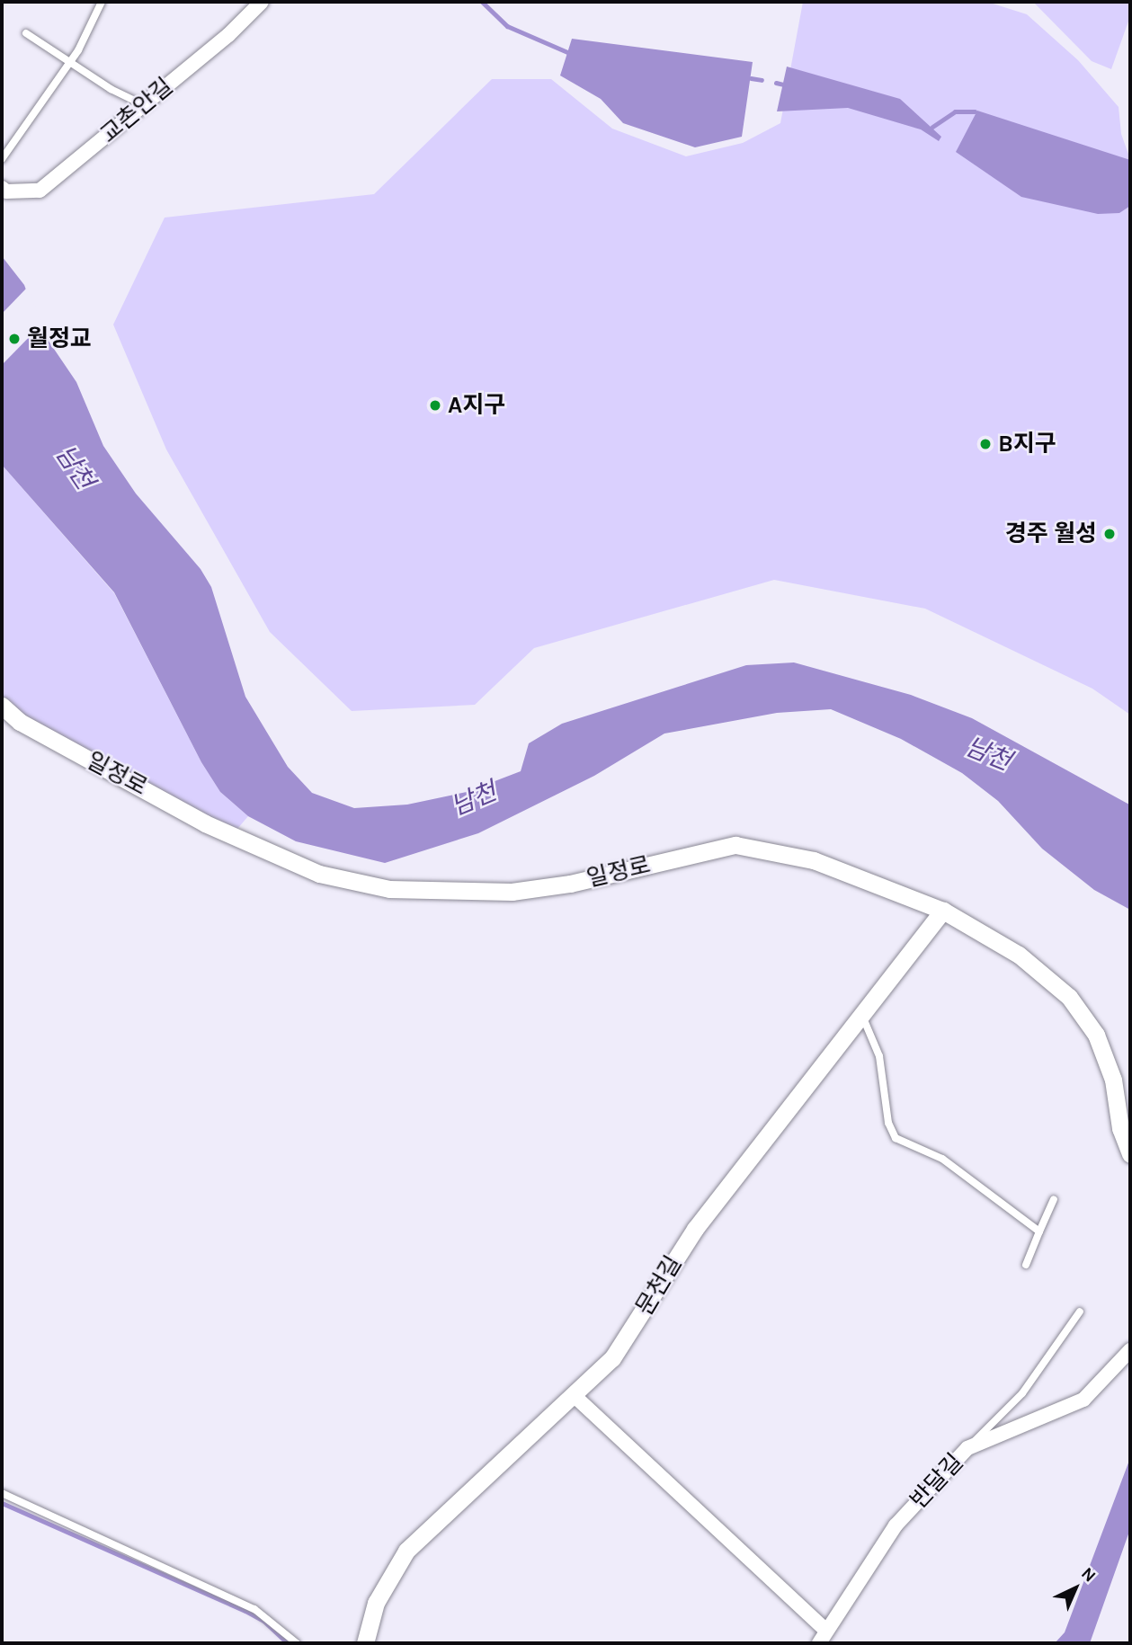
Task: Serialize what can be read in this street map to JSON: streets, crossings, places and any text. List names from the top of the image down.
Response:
{
  "streets": {
    "street": [
      "교촌안길",
      "일정로",
      "문천길",
      "반달길"
    ]
  },
  "crossings": [
    ["일정로", "문천길"]
  ],
  "water": ["남천"],
  "places": [
    "월정교",
    "A지구",
    "B지구",
    "경주 월성"
  ],
  "north": "top right"
}
